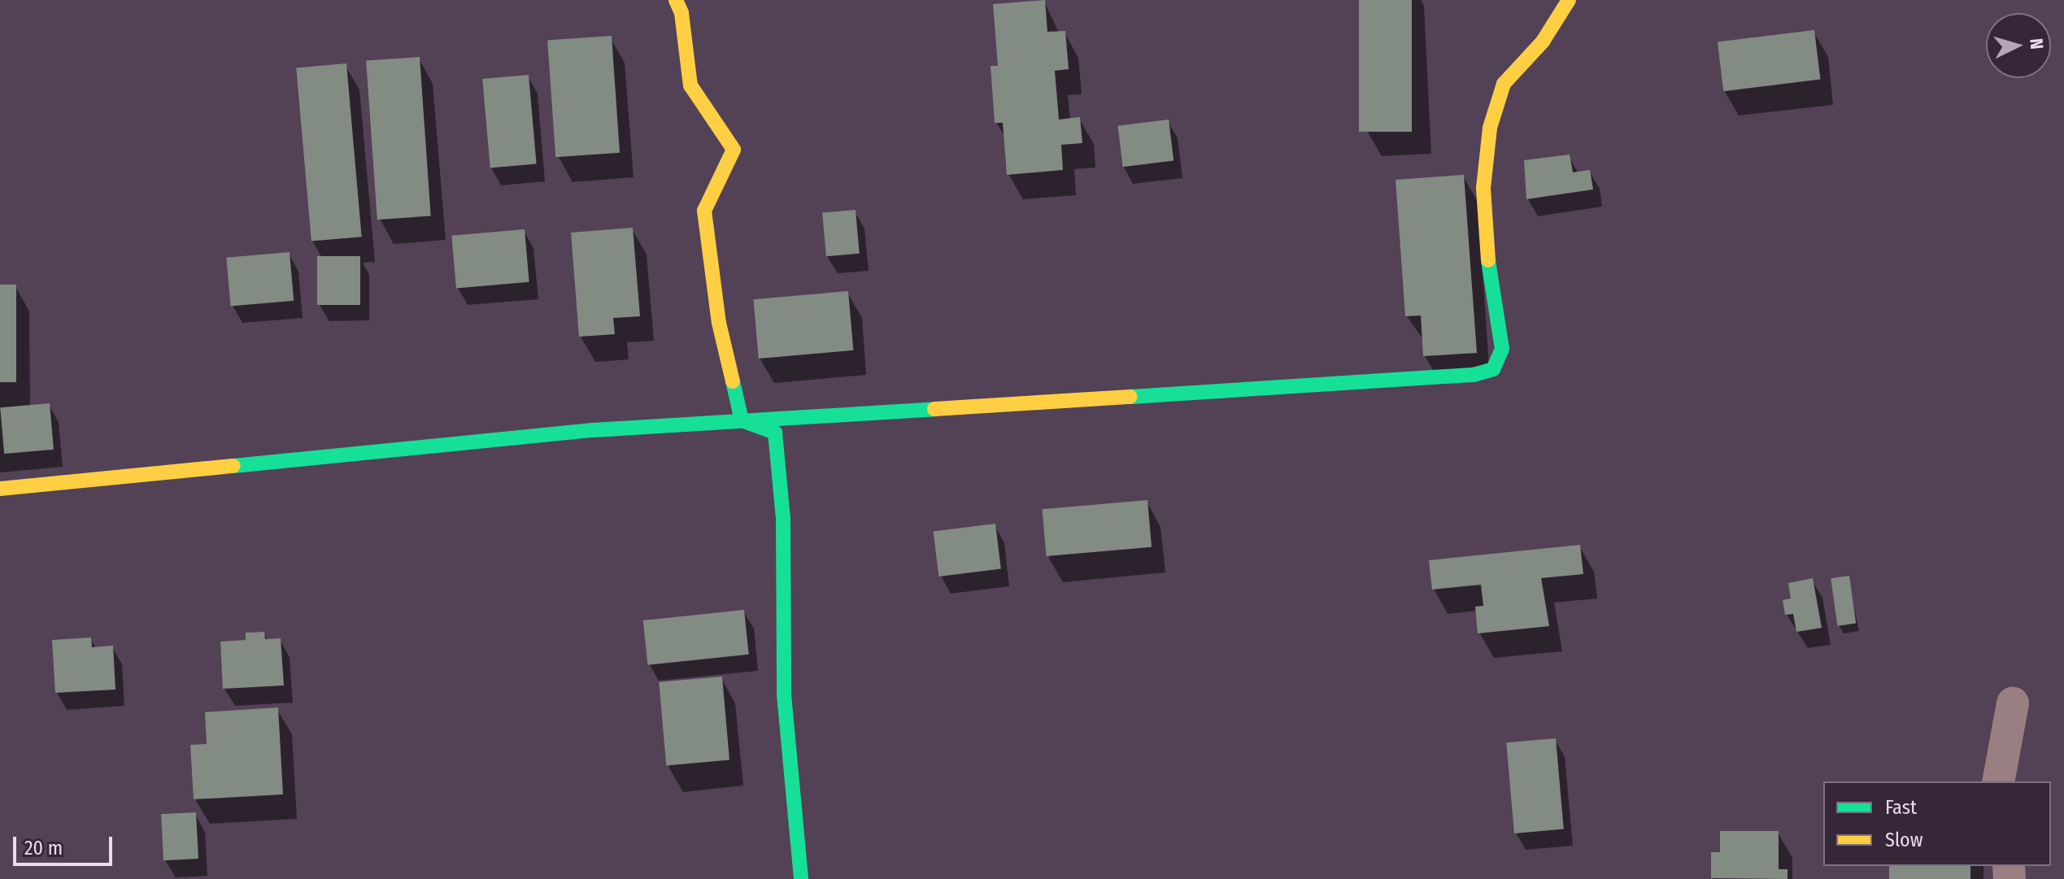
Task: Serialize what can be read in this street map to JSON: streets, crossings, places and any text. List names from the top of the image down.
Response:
{
  "legend": ["Fast", "Slow"],
  "scale_bar": "20 m",
  "north": "right"
}
